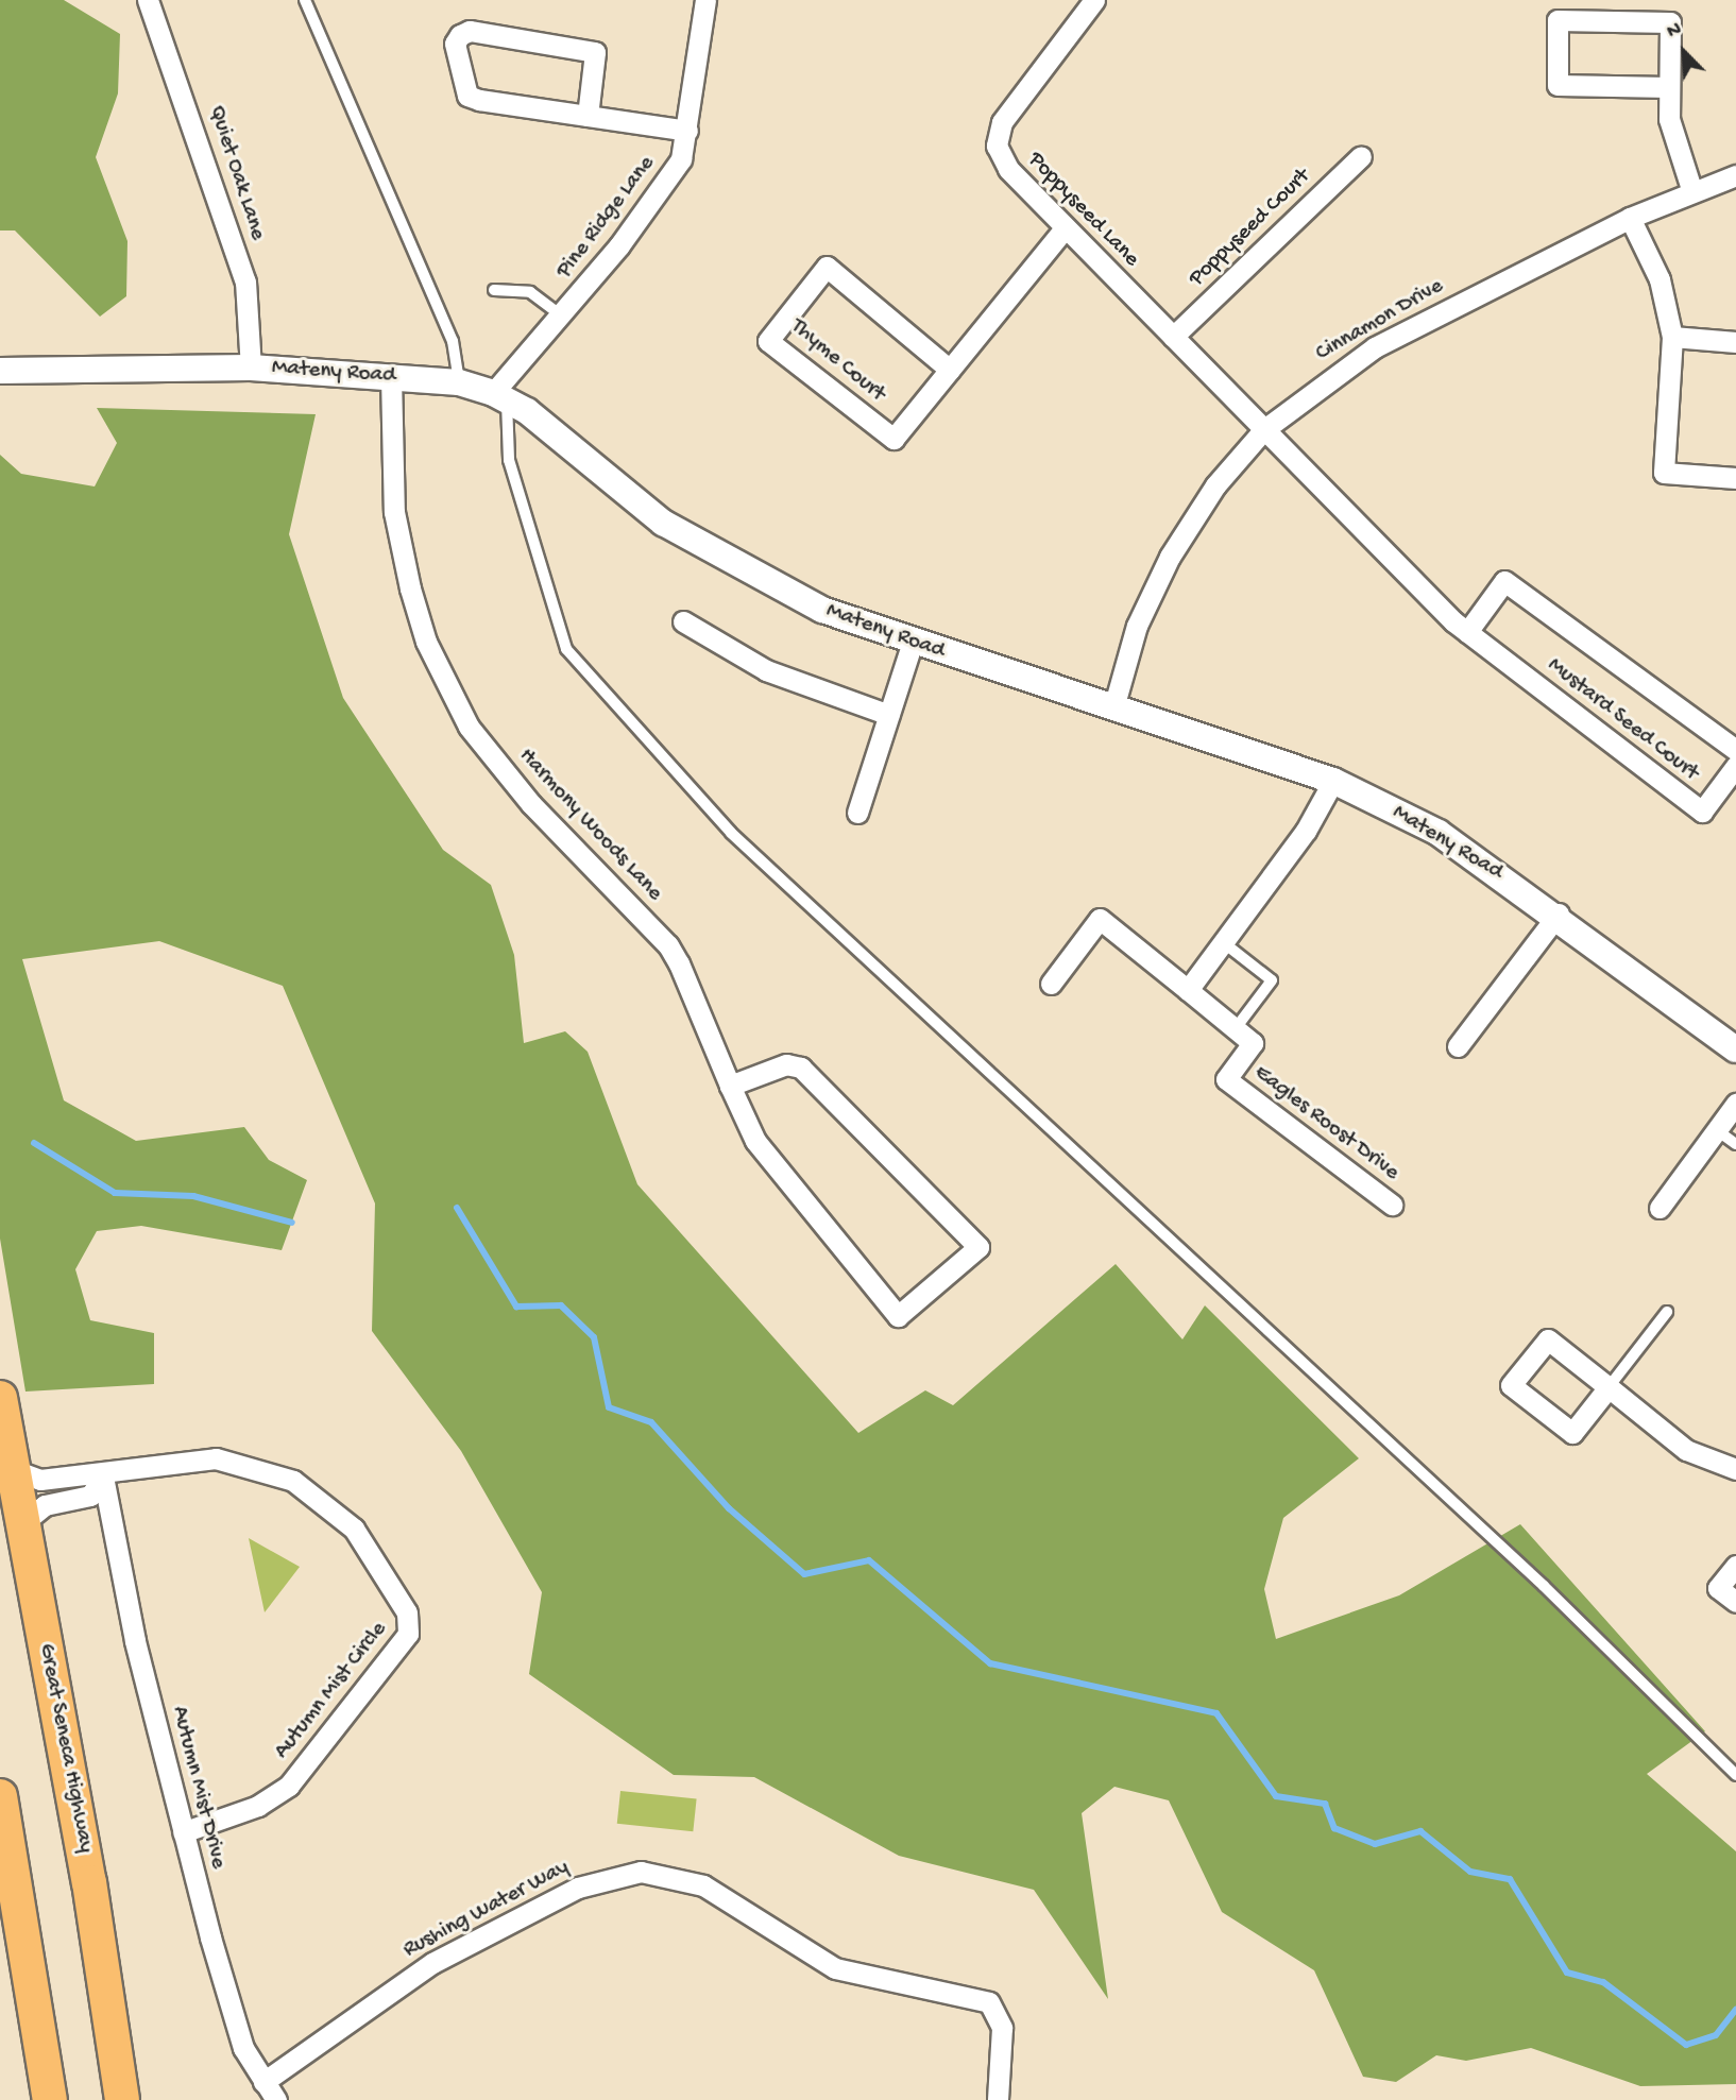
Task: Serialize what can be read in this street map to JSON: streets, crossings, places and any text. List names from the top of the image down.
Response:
{
  "streets": {
    "main road": ["Great Seneca Highway"],
    "street": [
      "Quiet Oak Lane",
      "Poppyseed Lane",
      "Pine Ridge Lane",
      "Poppyseed Court",
      "Cinnamon Drive",
      "Thyme Court",
      "Mateny Road",
      "Mustard Seed Court",
      "Harmony Woods Lane",
      "Eagles Roost Drive",
      "Autumn Mist Circle",
      "Autumn Mist Drive",
      "Rushing Water Way"
    ]
  },
  "crossings": [
    ["Quiet Oak Lane", "Mateny Road"],
    ["Poppyseed Lane", "Poppyseed Court"],
    ["Poppyseed Lane", "Cinnamon Drive"],
    ["Poppyseed Lane", "Thyme Court"],
    ["Poppyseed Lane", "Mustard Seed Court"],
    ["Pine Ridge Lane", "Mateny Road"],
    ["Cinnamon Drive", "Mateny Road"],
    ["Cinnamon Drive", "Mustard Seed Court"],
    ["Mateny Road", "Harmony Woods Lane"],
    ["Autumn Mist Circle", "Great Seneca Highway"],
    ["Autumn Mist Circle", "Autumn Mist Drive"],
    ["Autumn Mist Drive", "Rushing Water Way"]
  ],
  "north": "top left"
}
